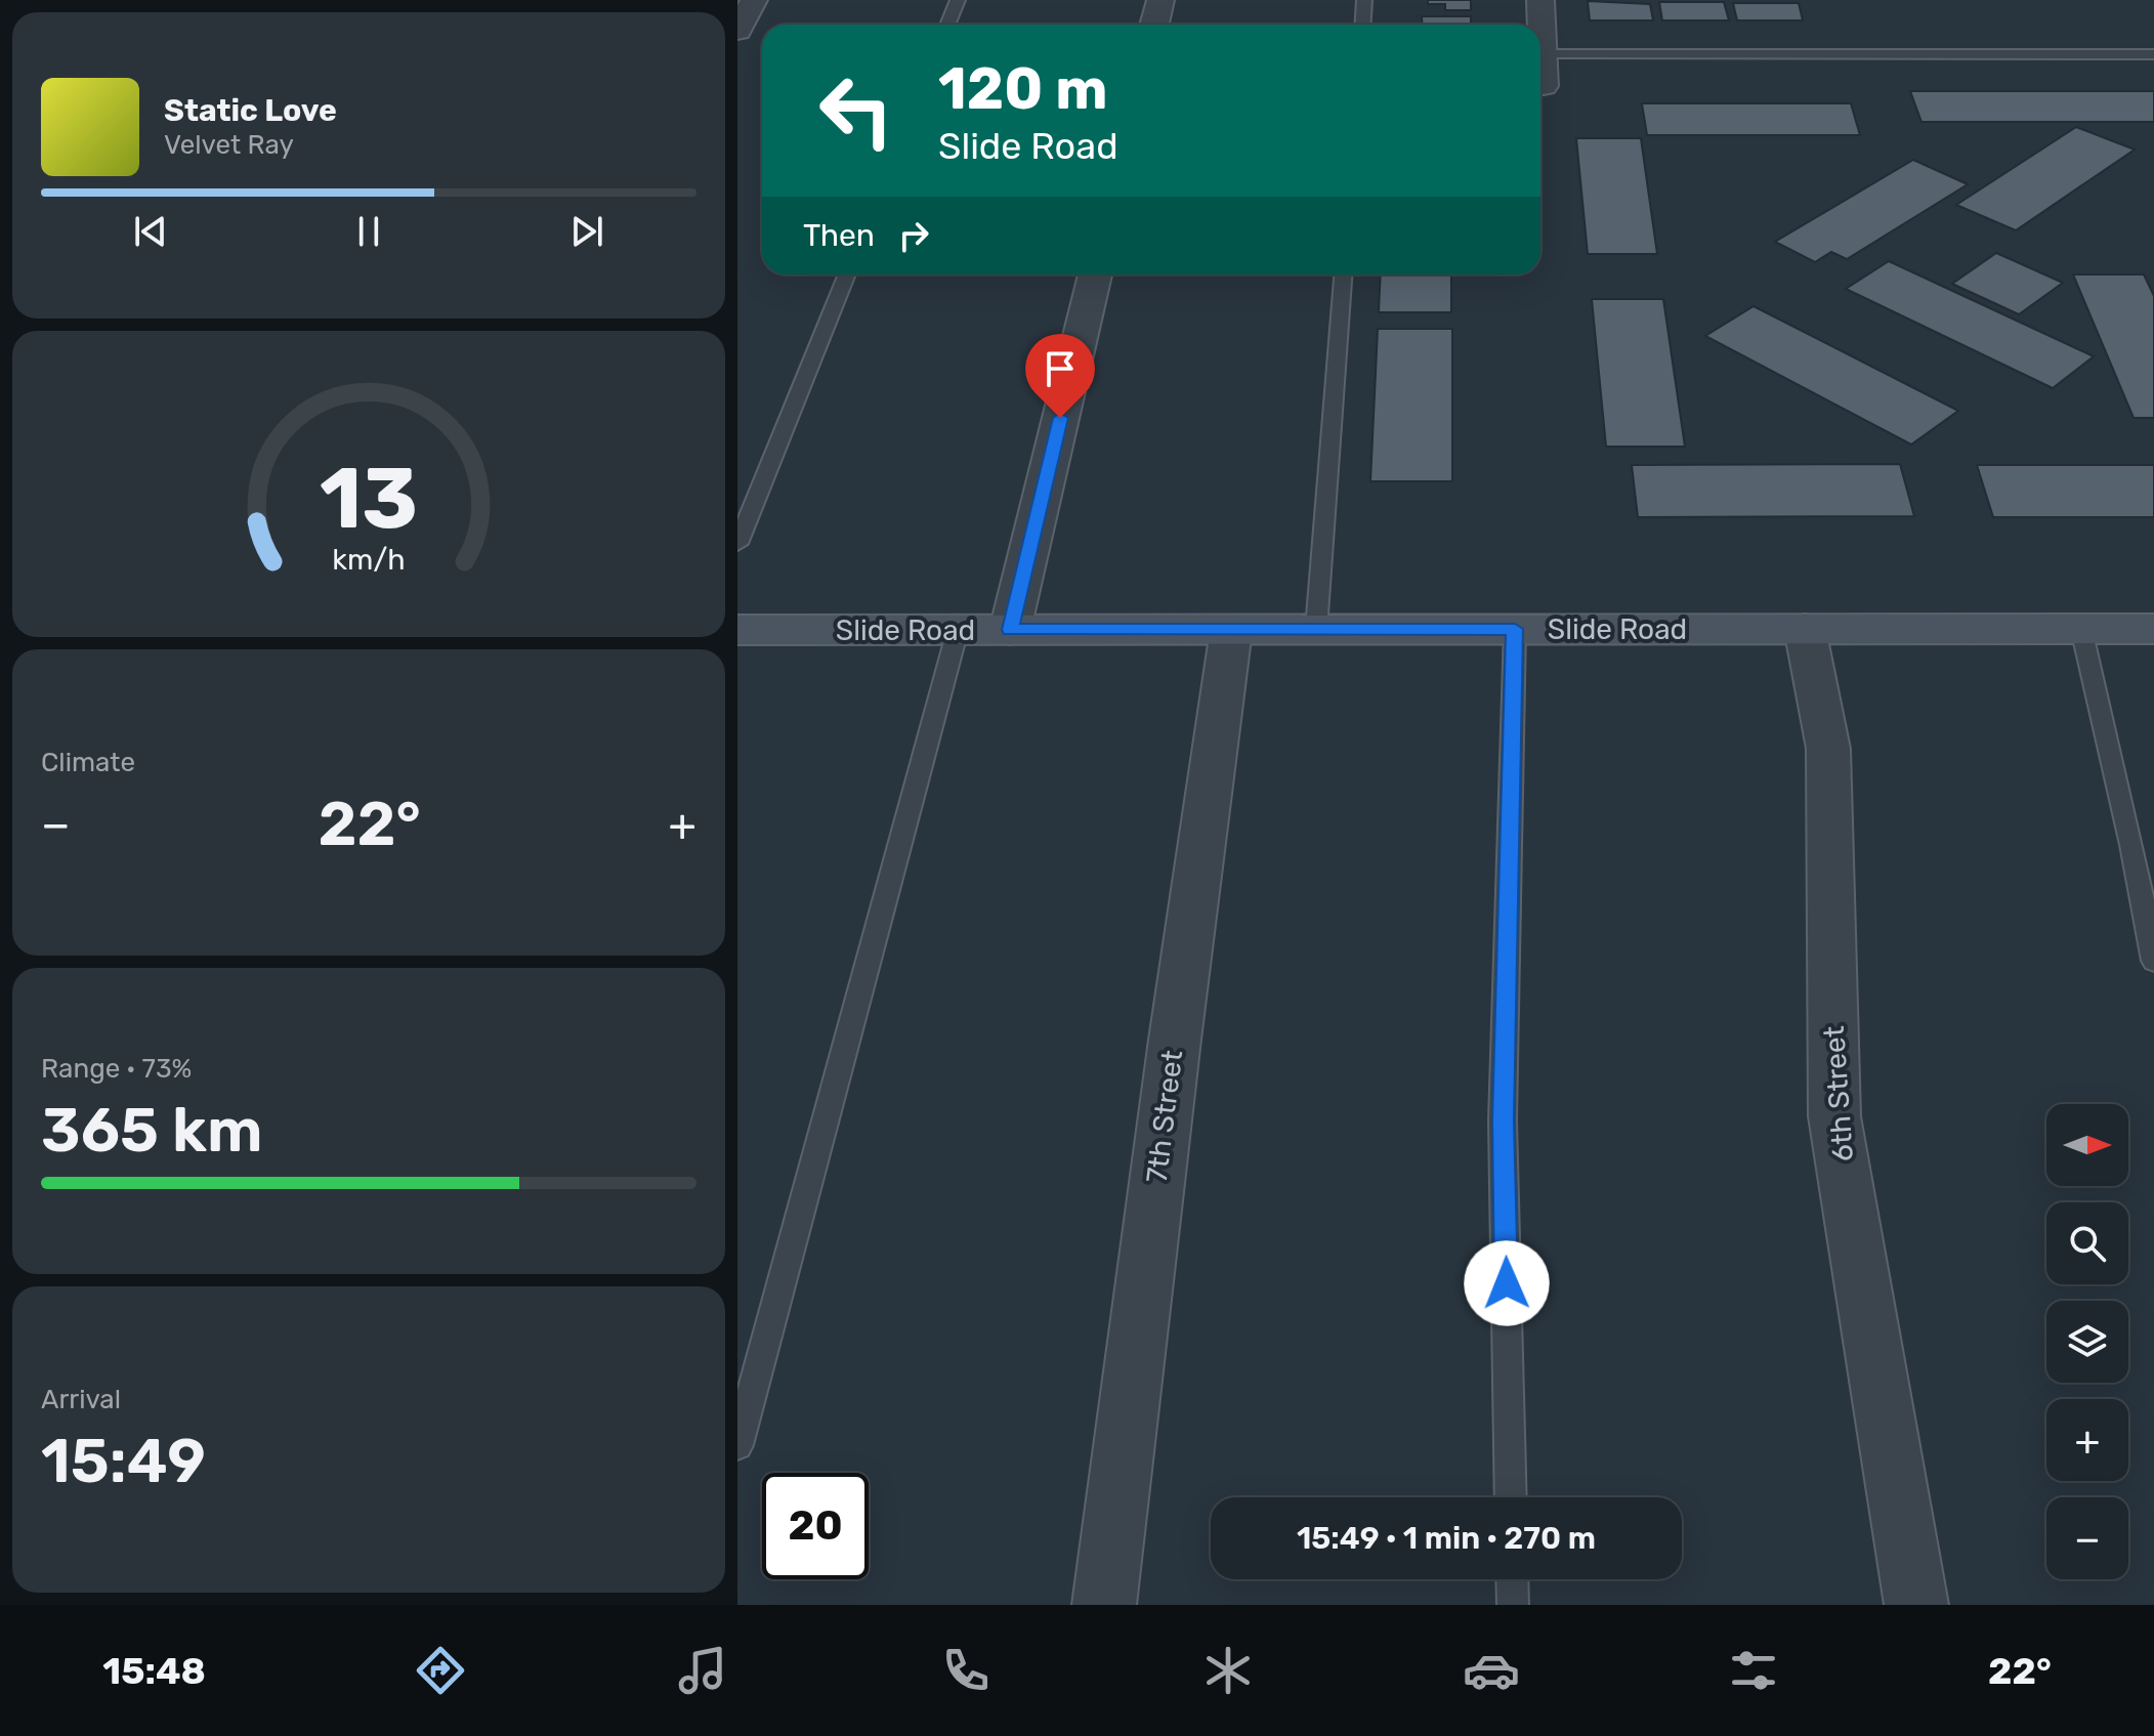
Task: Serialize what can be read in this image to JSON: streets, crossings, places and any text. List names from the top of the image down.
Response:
{
  "streets": {
    "main road": ["Slide Road"],
    "street": ["6th Street", "7th Street"]
  },
  "crossings": [
    ["Slide Road", "6th Street"],
    ["Slide Road", "7th Street"]
  ],
  "north": "right",
  "page": {
    "turn": ["120 m", "Slide Road"],
    "song": ["Static Love", "Velvet Ray"],
    "then": "Then",
    "tile": [
      "Climate",
      ["Range · 73%", "365 km"],
      ["Arrival", "15:49"]
    ],
    "heat": ["−", "22°", "+"],
    "map_buttons": ["+", "−"],
    "limit": "20",
    "trip": "15:49 · 1 min · 270 m",
    "tabs": ["15:48", "22°"],
    "gauge": ["13", "km/h"]
  }
}
